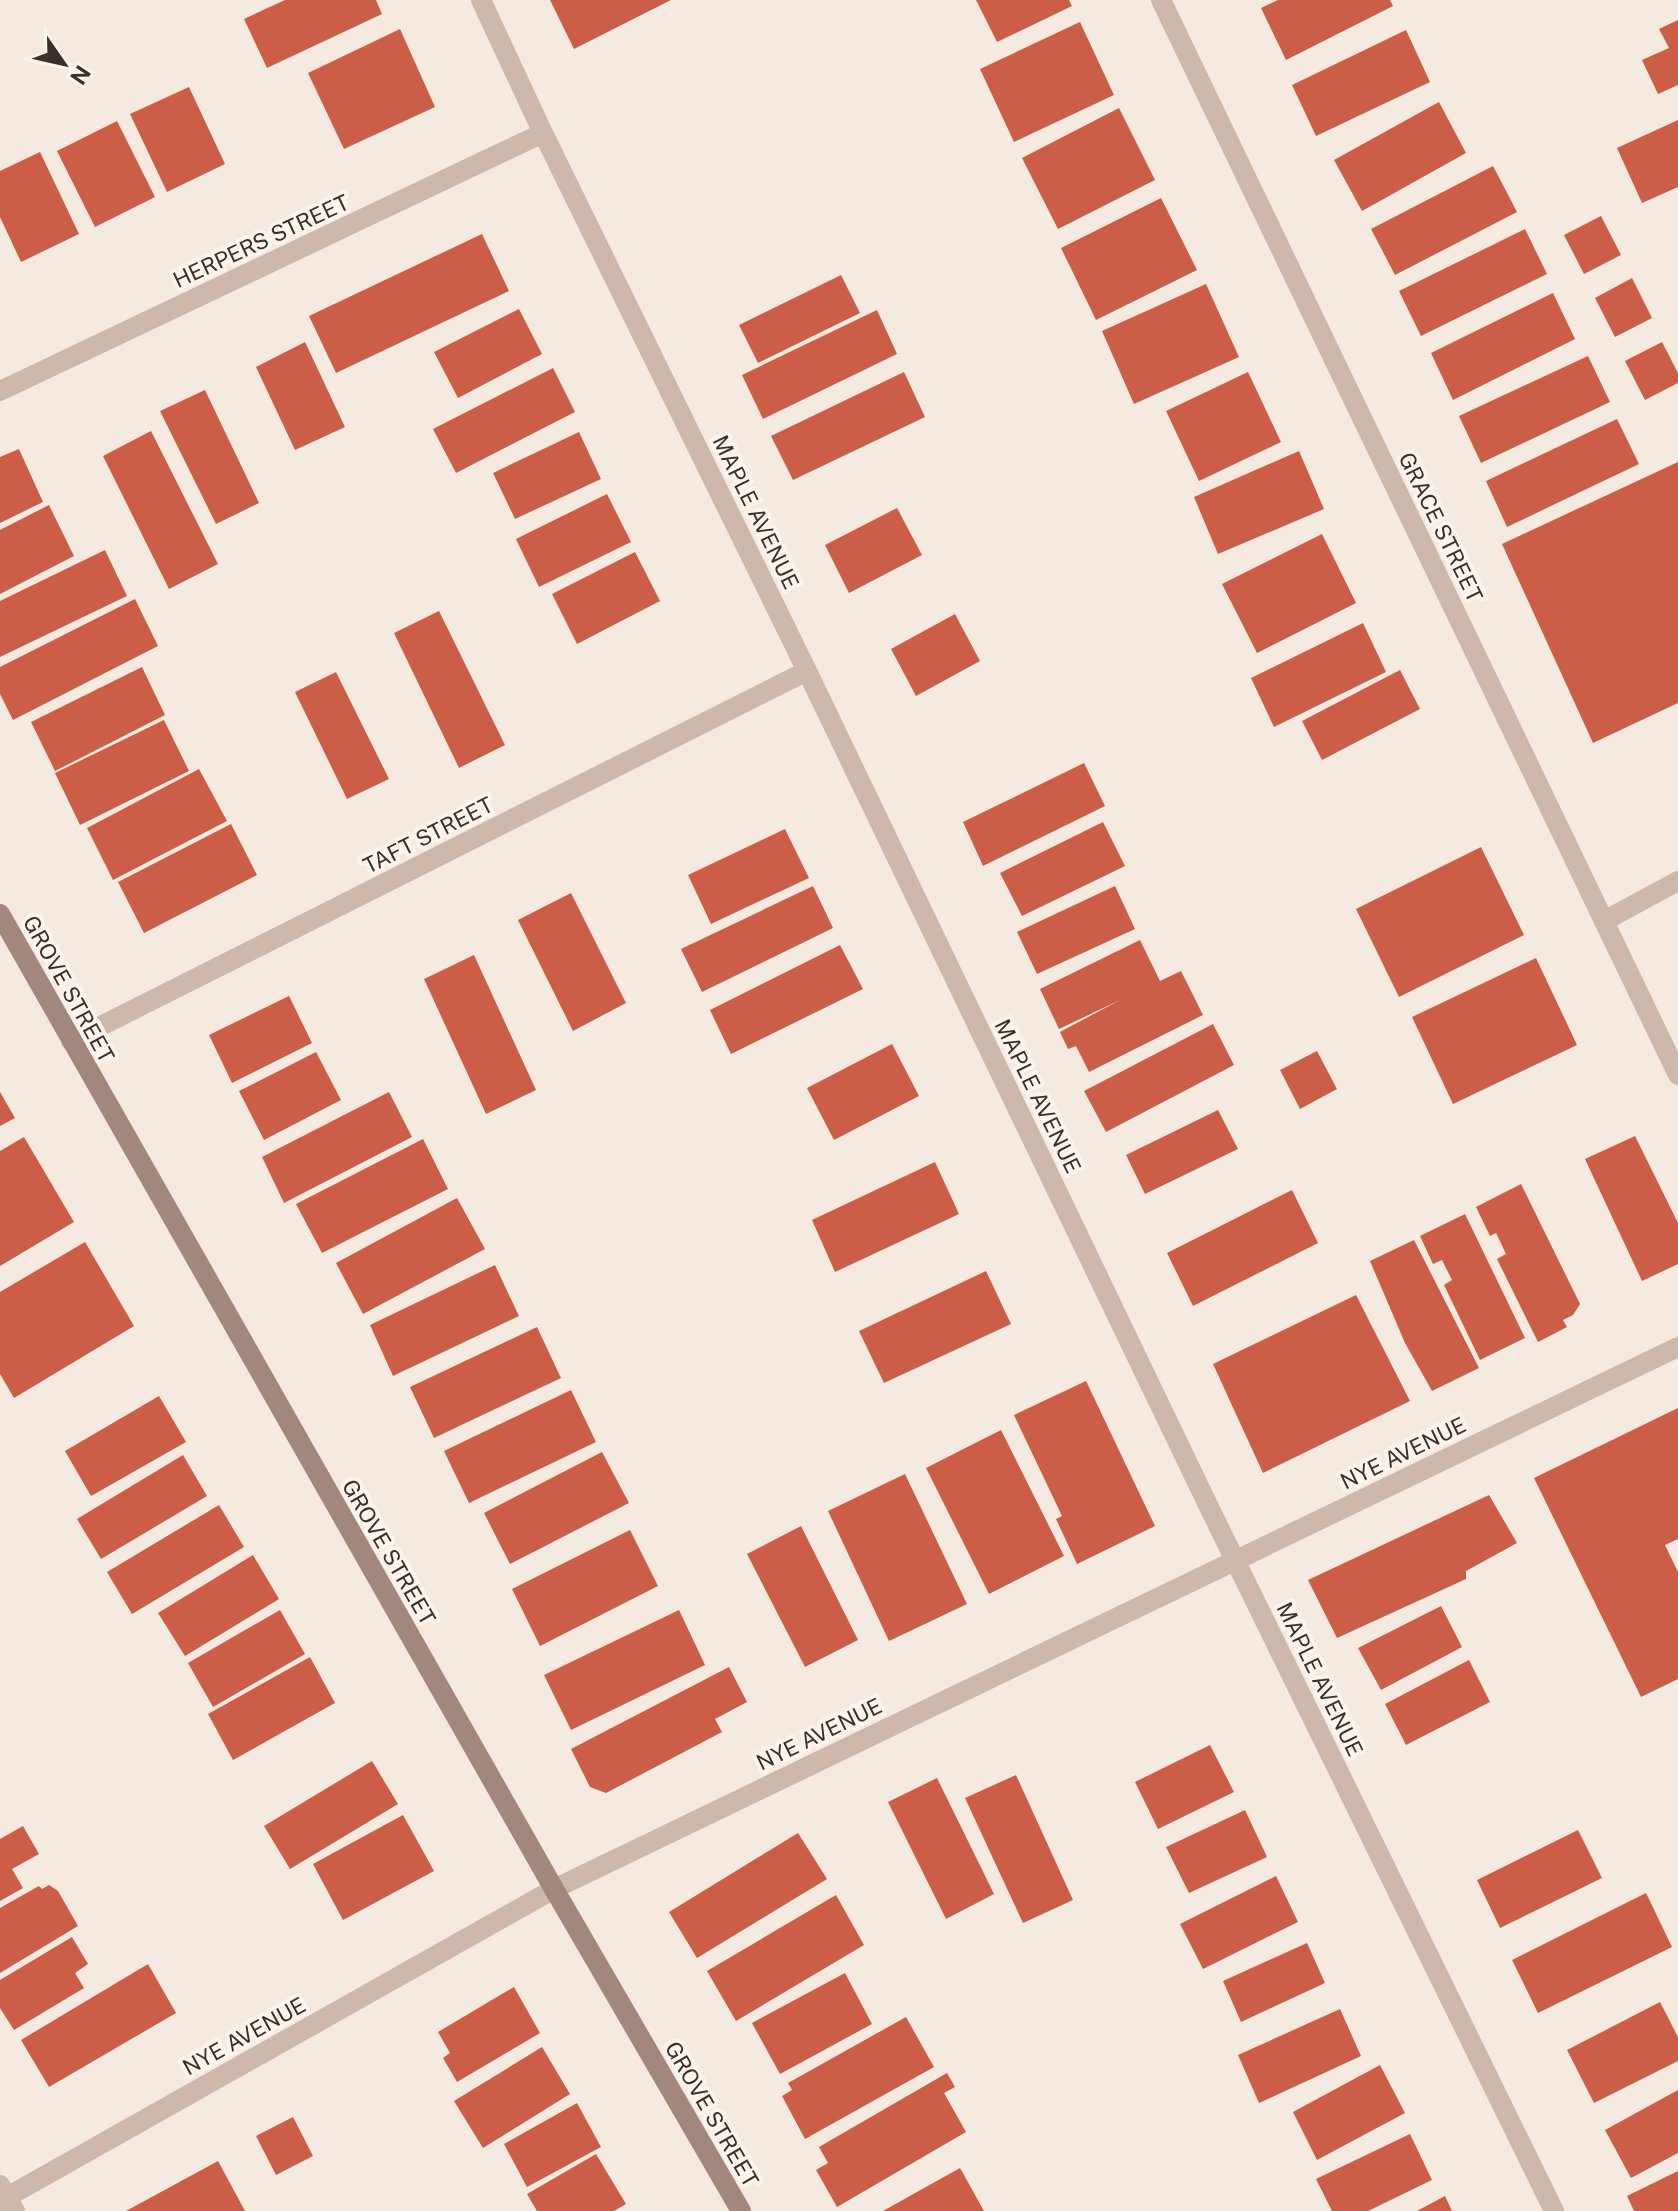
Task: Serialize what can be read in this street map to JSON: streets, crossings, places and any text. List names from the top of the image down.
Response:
{
  "streets": {
    "main road": ["GROVE STREET"],
    "street": [
      "HERPERS STREET",
      "MAPLE AVENUE",
      "GRACE STREET",
      "TAFT STREET",
      "NYE AVENUE"
    ]
  },
  "crossings": [
    ["HERPERS STREET", "MAPLE AVENUE"],
    ["MAPLE AVENUE", "TAFT STREET"],
    ["MAPLE AVENUE", "NYE AVENUE"],
    ["TAFT STREET", "GROVE STREET"],
    ["GROVE STREET", "NYE AVENUE"]
  ],
  "north": "bottom right"
}
